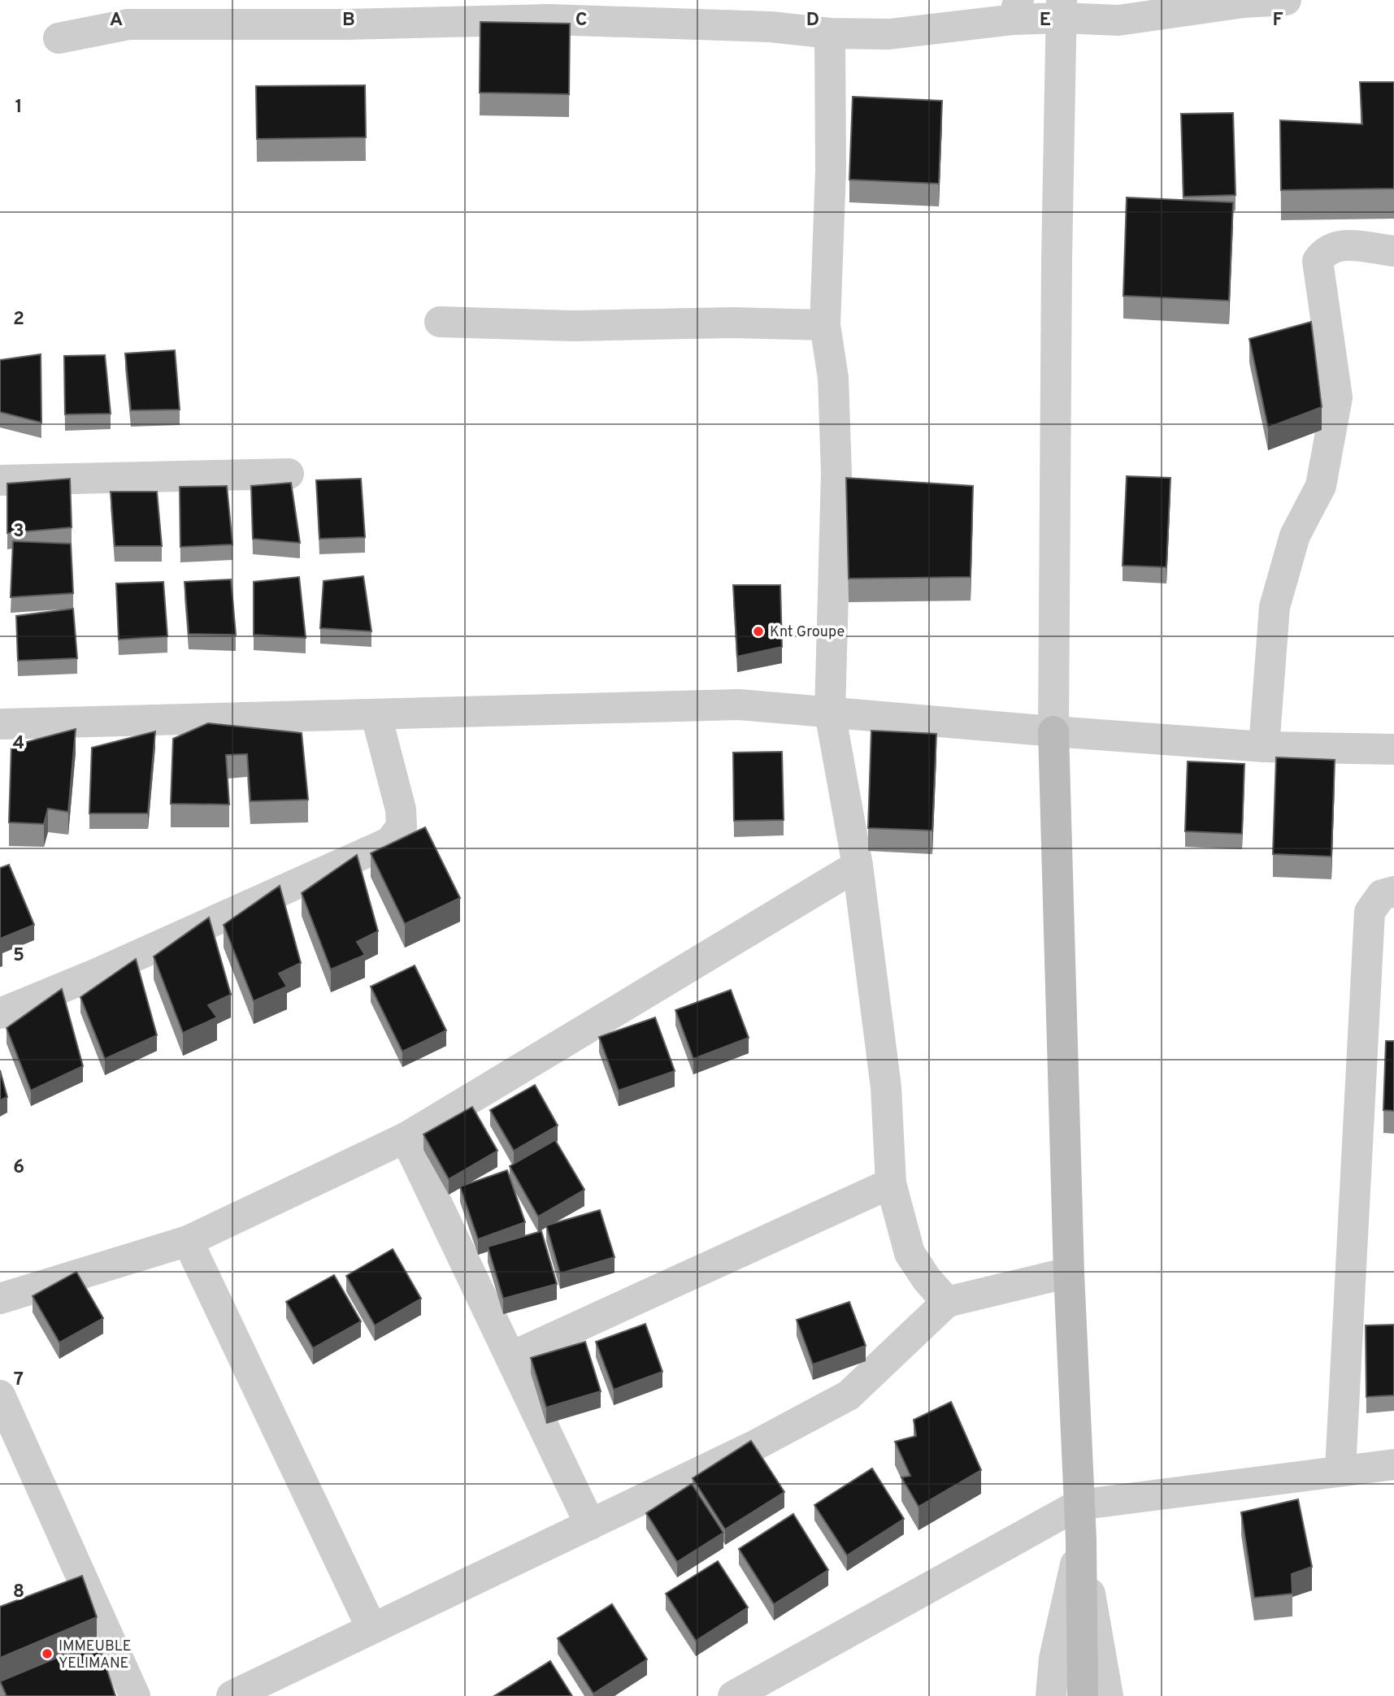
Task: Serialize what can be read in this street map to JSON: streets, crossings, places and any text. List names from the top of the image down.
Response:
{
  "places": ["Knt Groupe", "IMMEUBLE YELIMANE"],
  "grid": {
    "columns": [
      "A",
      "B",
      "C",
      "D",
      "E",
      "F"
    ],
    "rows": [
      "1",
      "2",
      "3",
      "4",
      "5",
      "6",
      "7",
      "8"
    ]
  }
}
